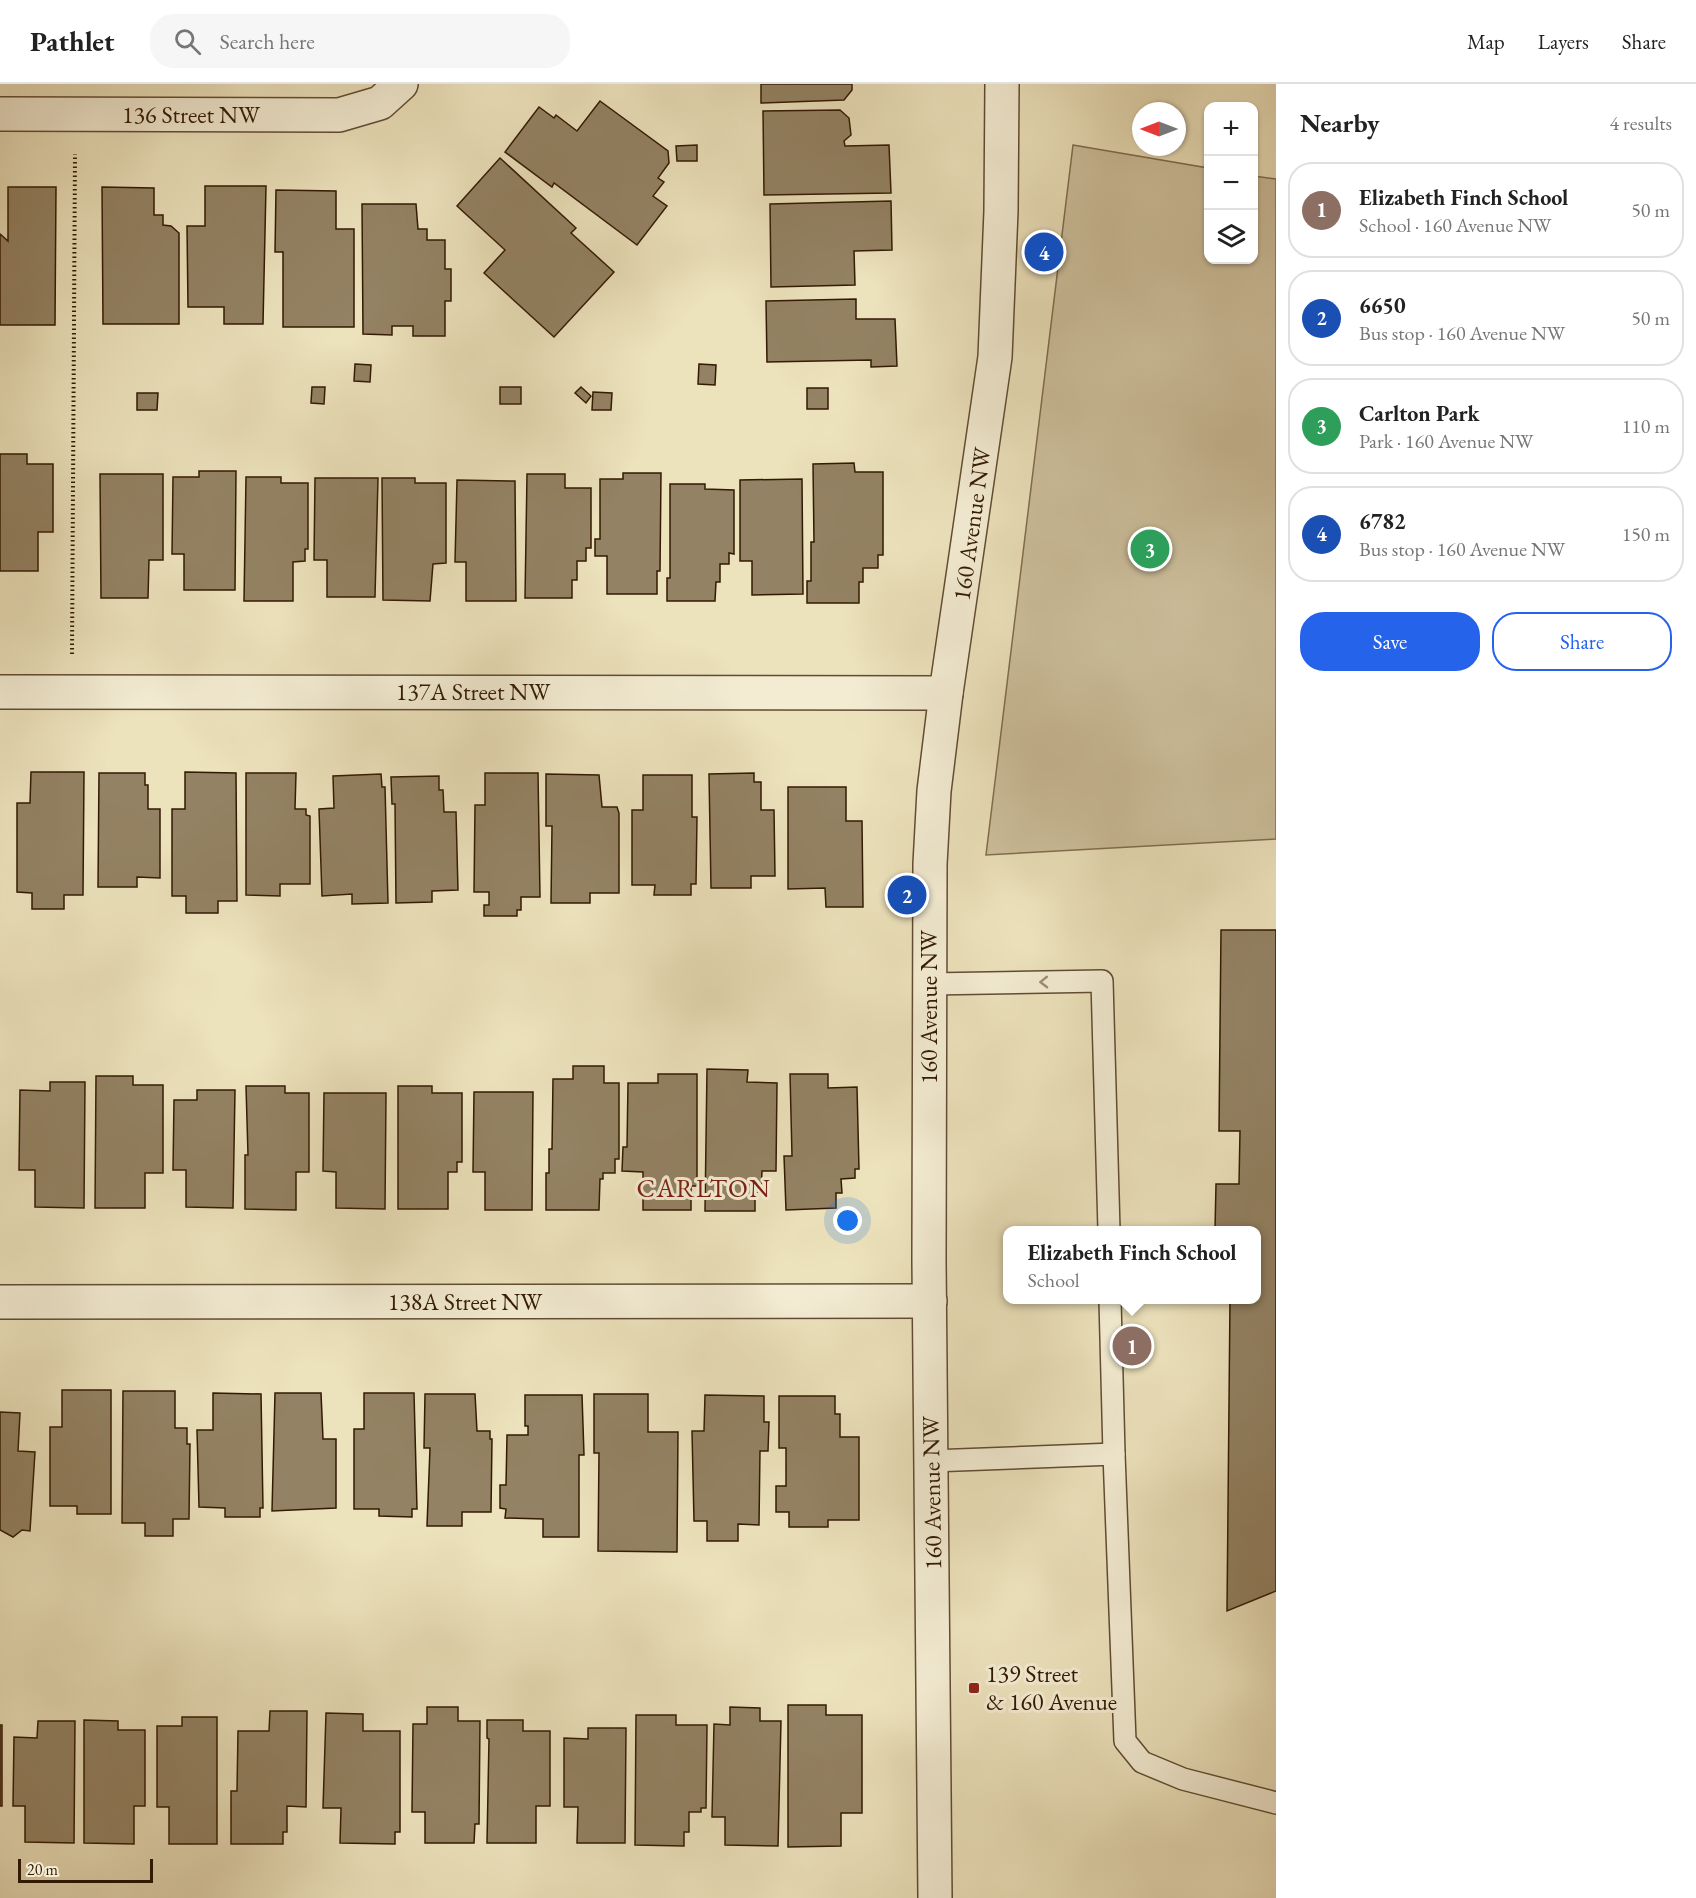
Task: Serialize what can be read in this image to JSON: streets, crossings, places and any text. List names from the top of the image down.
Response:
{
  "streets": {
    "street": [
      "136 Street NW",
      "160 Avenue NW",
      "137A Street NW",
      "138A Street NW"
    ]
  },
  "crossings": [
    ["160 Avenue NW", "137A Street NW"],
    ["160 Avenue NW", "138A Street NW"]
  ],
  "districts": ["CARLTON"],
  "places": {
    "transit": ["139 Street & 160 Avenue"]
  },
  "scale_bar": "20 m",
  "north": "left",
  "page": {
    "header": "Pathlet",
    "search": "Search here",
    "nav": ["Map", "Layers", "Share"],
    "heading": ["Nearby", "4 results"],
    "map_buttons": ["+", "−"],
    "list": [
      {
        "mark": "1",
        "name": "Elizabeth Finch School",
        "note": "School · 160 Avenue NW",
        "value": "50 m"
      },
      {
        "mark": "2",
        "name": "6650",
        "note": "Bus stop · 160 Avenue NW",
        "value": "50 m"
      },
      {
        "mark": "3",
        "name": "Carlton Park",
        "note": "Park · 160 Avenue NW",
        "value": "110 m"
      },
      {
        "mark": "4",
        "name": "6782",
        "note": "Bus stop · 160 Avenue NW",
        "value": "150 m"
      }
    ],
    "pins": [
      "4",
      "3",
      "2",
      "1"
    ],
    "buttons": ["Save", "Share"],
    "popup": ["Elizabeth Finch School", "School"],
    "scale": "20 m"
  }
}
